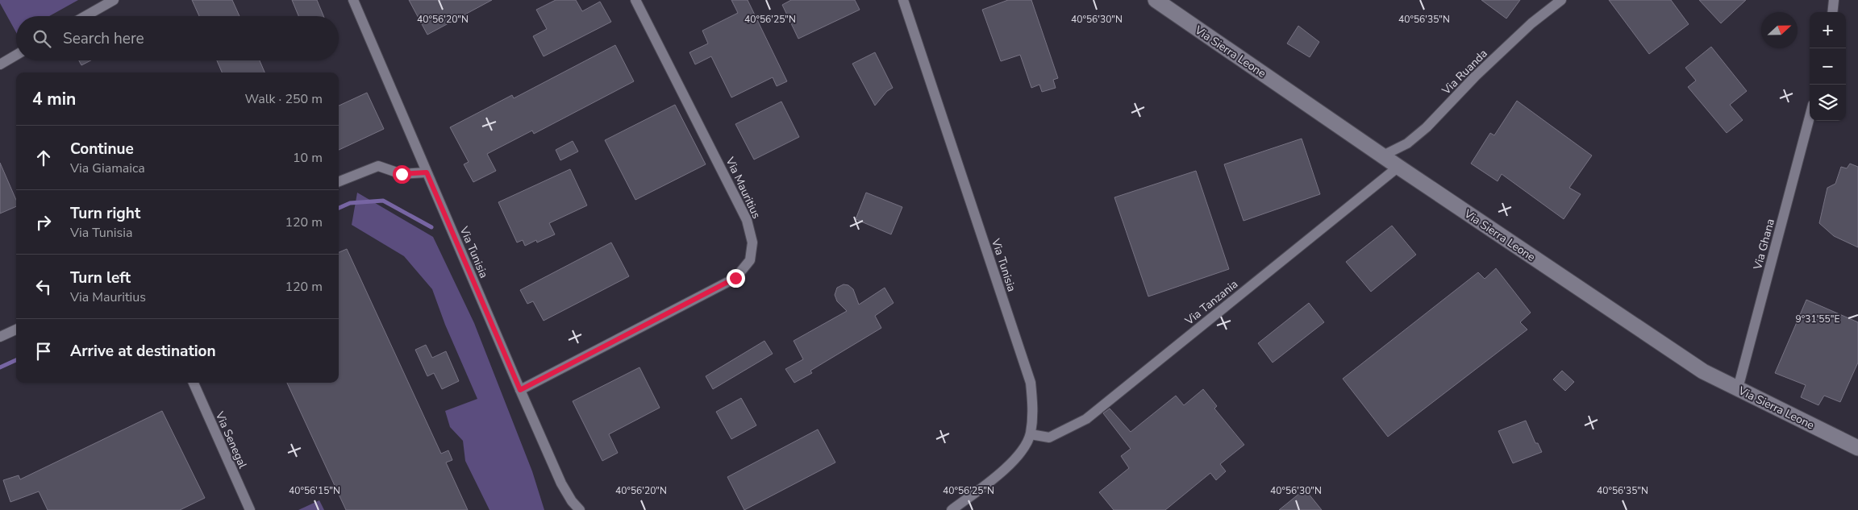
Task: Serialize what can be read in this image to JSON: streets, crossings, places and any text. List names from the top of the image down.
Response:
{
  "streets": {
    "street": [
      "Via Sierra Leone",
      "Via Ruanda",
      "Via Mauritius",
      "Via Ghana",
      "Via Tunisia",
      "Via Tanzania",
      "Via Senegal"
    ]
  },
  "crossings": [
    ["Via Sierra Leone", "Via Ruanda"],
    ["Via Sierra Leone", "Via Ghana"],
    ["Via Sierra Leone", "Via Tanzania"],
    ["Via Mauritius", "Via Tunisia"],
    ["Via Tunisia", "Via Tanzania"]
  ],
  "north": "right",
  "page": {
    "map_buttons": ["+", "−"],
    "search": "Search here",
    "heading": ["4 min", "Walk · 250 m"],
    "list": [
      ["Continue", "Via Giamaica", "10 m"],
      ["Turn right", "Via Tunisia", "120 m"],
      ["Turn left", "Via Mauritius", "120 m"],
      "Arrive at destination"
    ]
  },
  "coordinates": [
    "40°56'20\"N",
    "40°56'25\"N",
    "40°56'30\"N",
    "40°56'35\"N",
    "9°31'55\"E",
    "40°56'15\"N"
  ]
}
